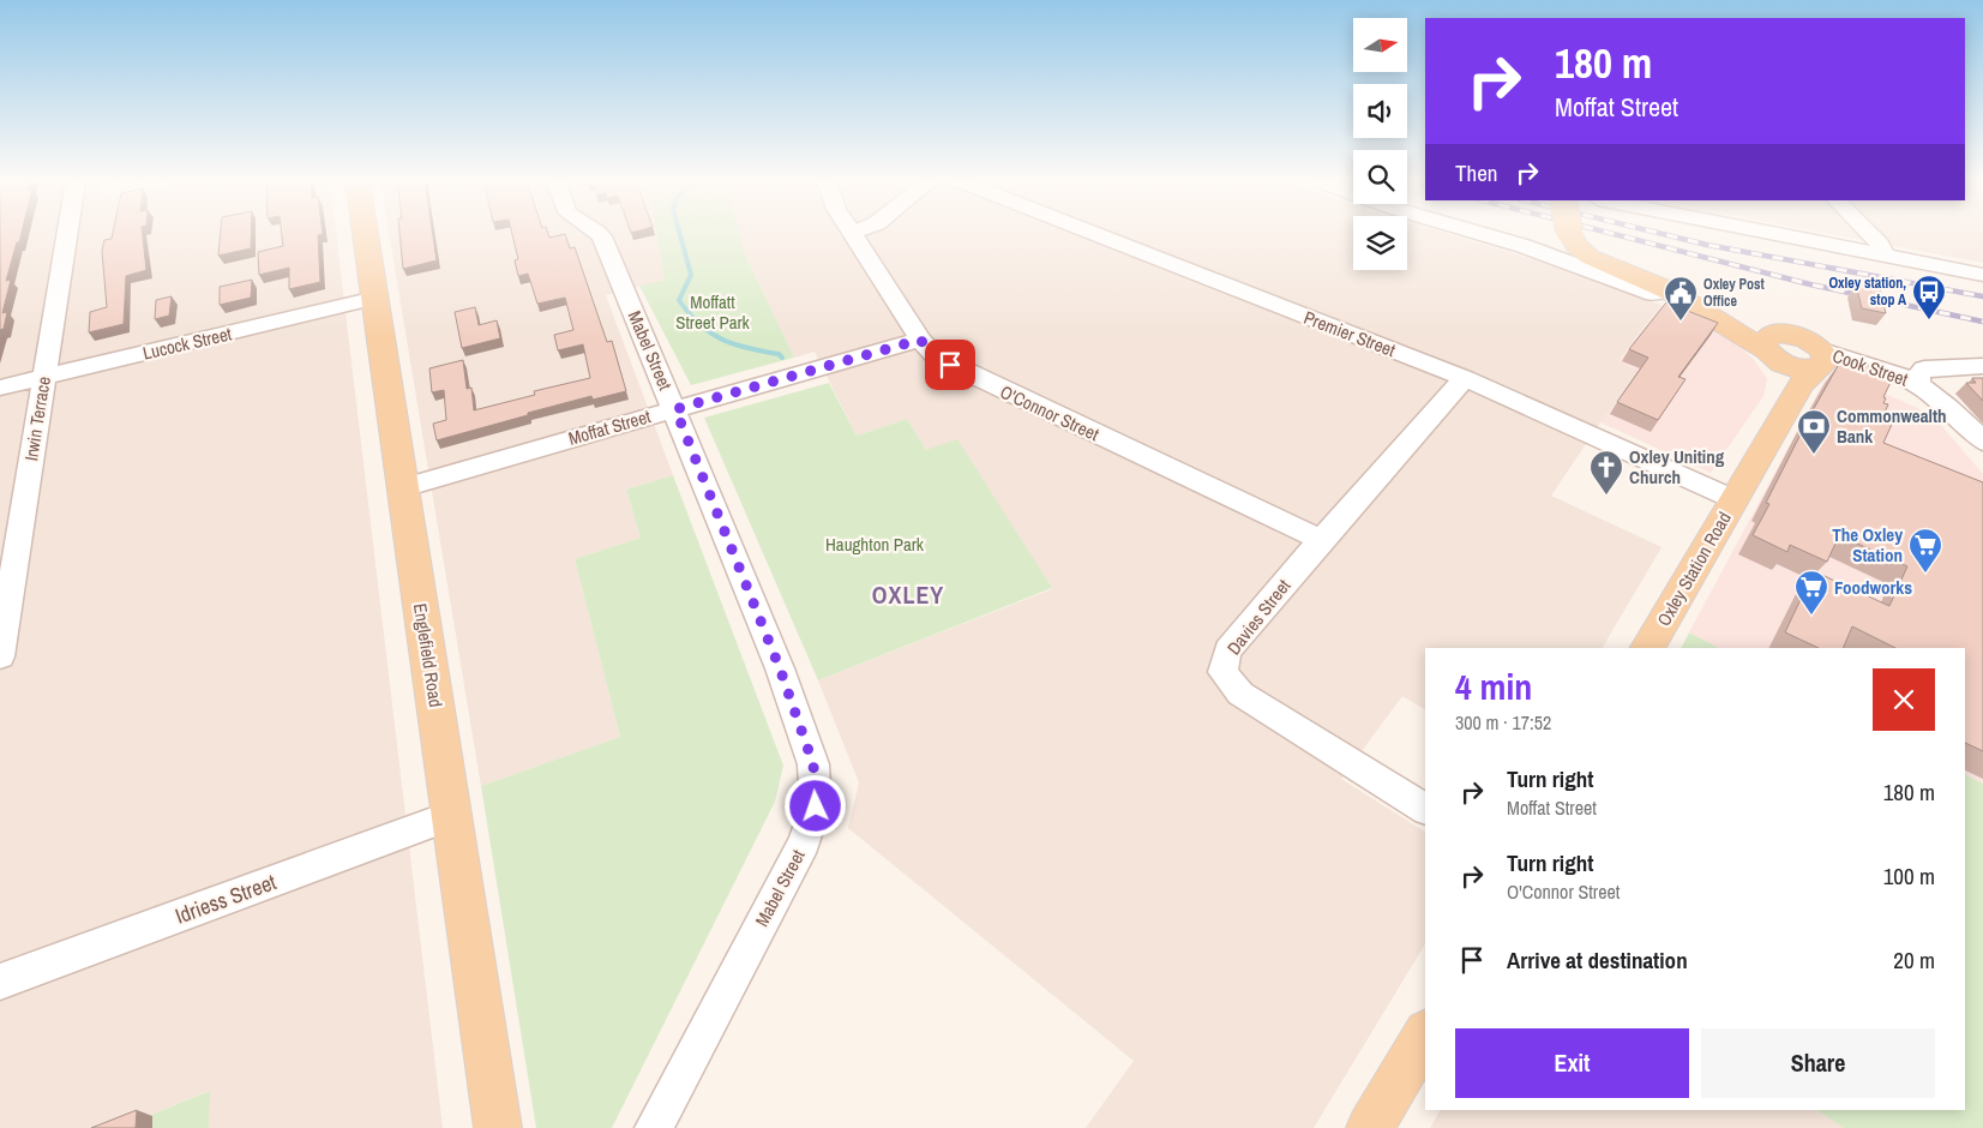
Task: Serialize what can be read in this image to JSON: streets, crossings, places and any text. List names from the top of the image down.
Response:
{
  "streets": {
    "main road": ["Oxley Station Road", "Englefield Road"],
    "street": [
      "Premier Street",
      "Lucock Street",
      "Mabel Street",
      "Cook Street",
      "O'Connor Street",
      "Irwin Terrace",
      "Moffat Street",
      "Davies Street",
      "Idriess Street"
    ]
  },
  "crossings": [
    ["Premier Street", "Oxley Station Road"],
    ["Premier Street", "Davies Street"],
    ["Lucock Street", "Irwin Terrace"],
    ["Lucock Street", "Englefield Road"],
    ["Mabel Street", "Moffat Street"],
    ["Cook Street", "Oxley Station Road"],
    ["O'Connor Street", "Moffat Street"],
    ["O'Connor Street", "Davies Street"],
    ["Moffat Street", "Englefield Road"],
    ["Englefield Road", "Idriess Street"]
  ],
  "districts": ["OXLEY"],
  "parks": ["Moffatt Street Park", "Haughton Park"],
  "places": {
    "bus stop": ["Oxley station, stop A"],
    "public building": ["Oxley Post Office"],
    "bank": ["Commonwealth Bank"],
    "church": ["Oxley Uniting Church"],
    "supermarket": ["The Oxley Station", "Foodworks"]
  },
  "north": "right",
  "page": {
    "turn": ["180 m", "Moffat Street"],
    "then": "Then",
    "heading": ["4 min", "300 m · 17:52"],
    "list": [
      {
        "name": "Turn right",
        "note": "Moffat Street",
        "value": "180 m"
      },
      {
        "name": "Turn right",
        "note": "O'Connor Street",
        "value": "100 m"
      },
      {
        "name": "Arrive at destination",
        "value": "20 m"
      }
    ],
    "buttons": ["Exit", "Share"]
  }
}
